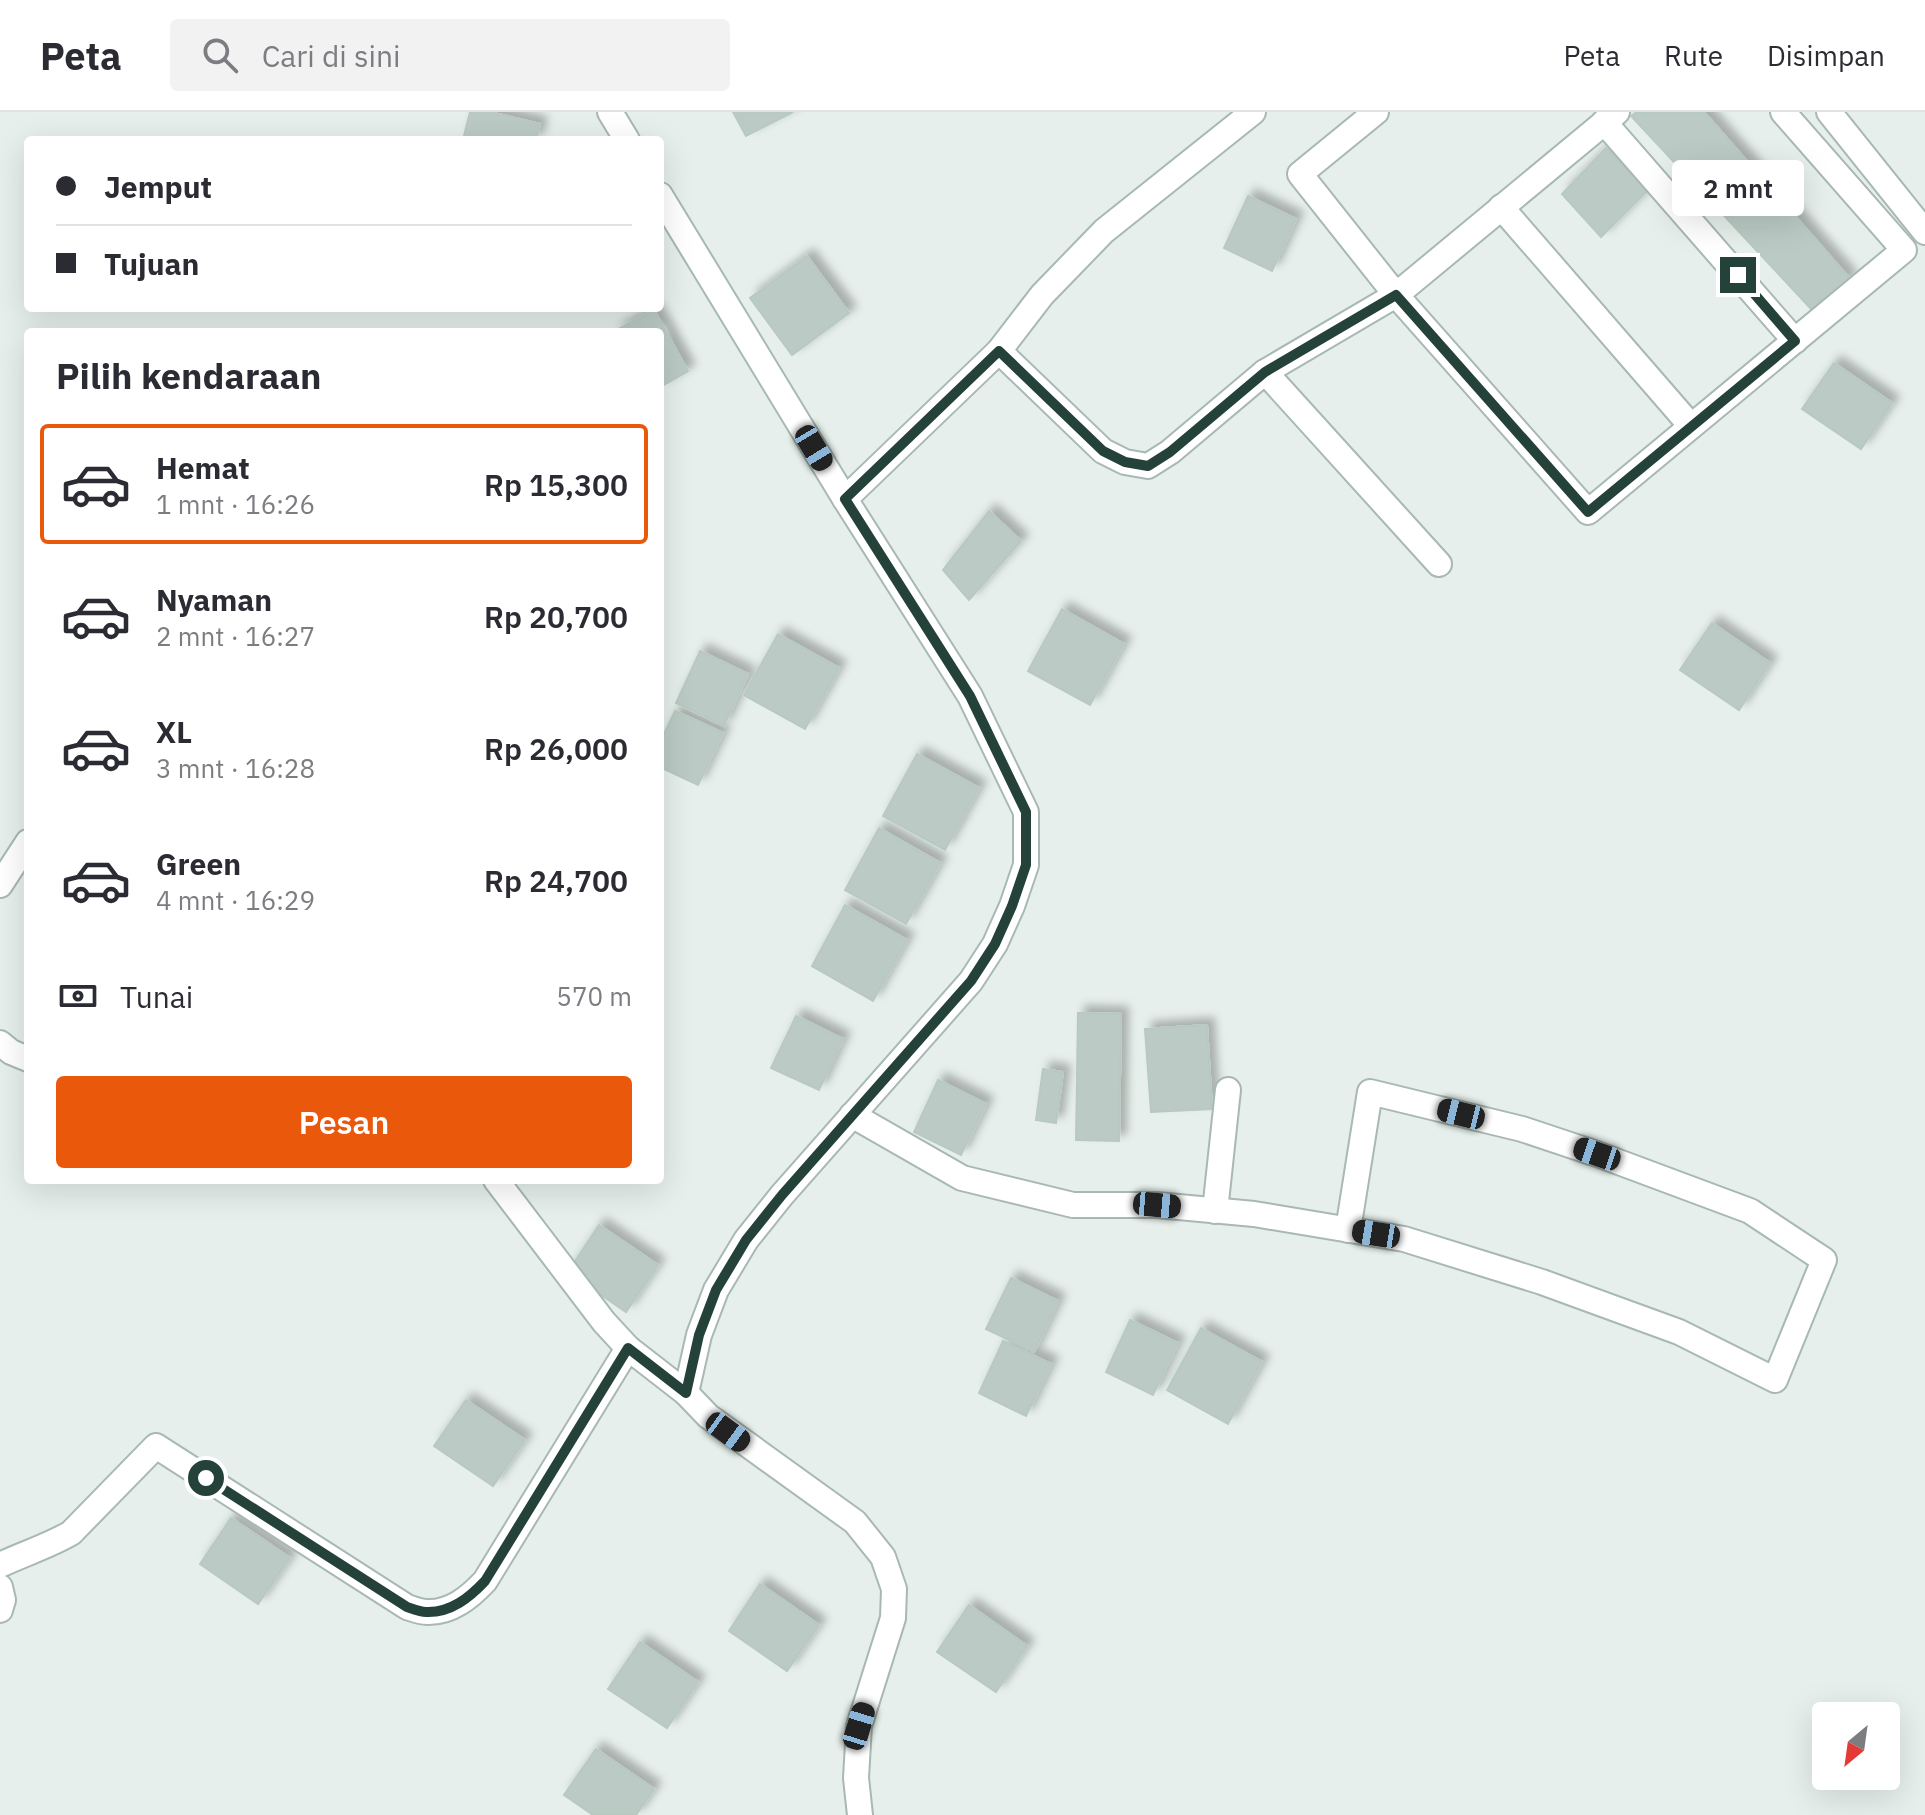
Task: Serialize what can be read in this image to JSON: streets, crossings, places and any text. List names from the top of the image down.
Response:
{
  "north": "bottom left",
  "page": {
    "header": "Peta",
    "search": "Cari di sini",
    "nav": ["Peta", "Rute", "Disimpan"],
    "banner": ["Jemput", "Tujuan"],
    "bubble": "2 mnt",
    "heading": "Pilih kendaraan",
    "list": [
      {
        "name": "Hemat",
        "note": "1 mnt · 16:26",
        "value": "Rp 15,300"
      },
      {
        "name": "Nyaman",
        "note": "2 mnt · 16:27",
        "value": "Rp 20,700"
      },
      {
        "name": "XL",
        "note": "3 mnt · 16:28",
        "value": "Rp 26,000"
      },
      {
        "name": "Green",
        "note": "4 mnt · 16:29",
        "value": "Rp 24,700"
      }
    ],
    "pay": ["Tunai", "570 m"],
    "buttons": "Pesan"
  }
}
